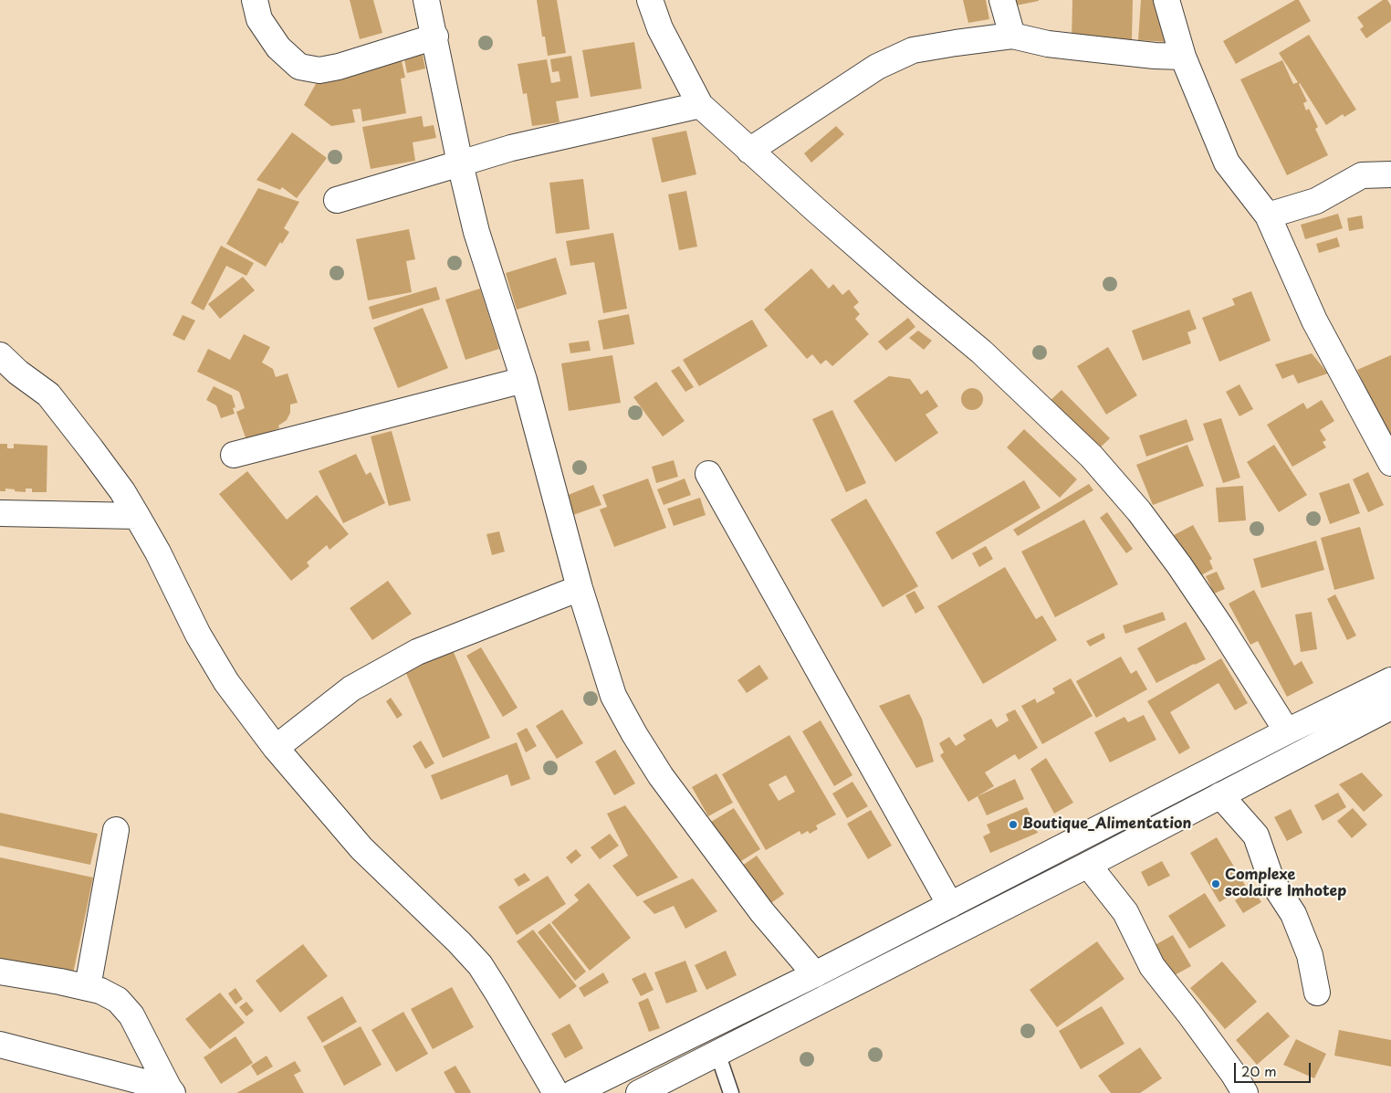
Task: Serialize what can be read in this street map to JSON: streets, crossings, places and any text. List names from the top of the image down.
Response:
{
  "places": ["Boutique_Alimentation", "Complexe scolaire Imhotep"],
  "scale_bar": "20 m"
}
